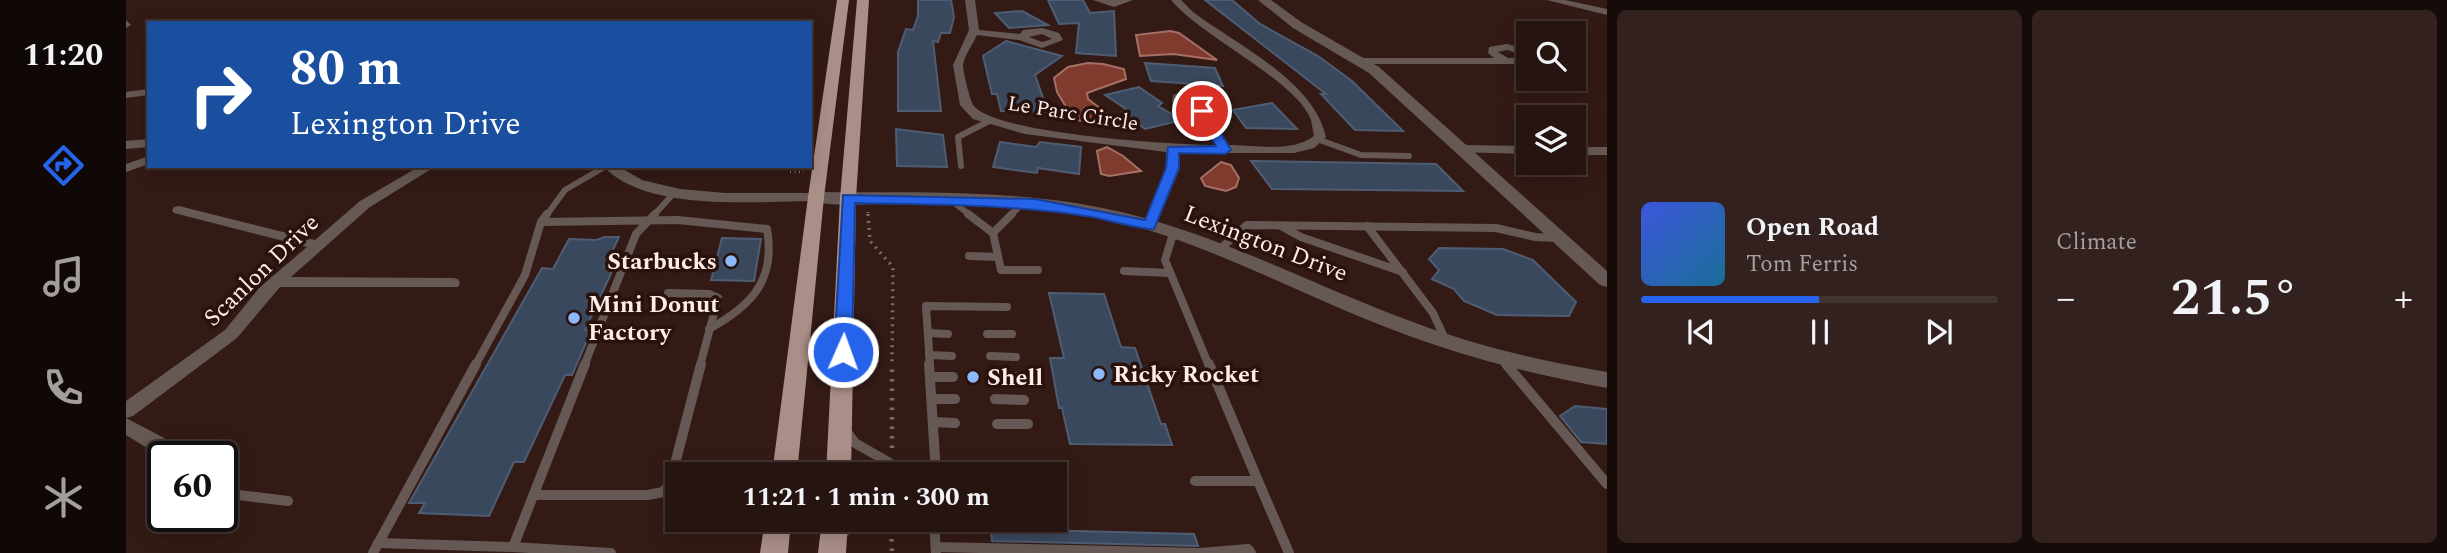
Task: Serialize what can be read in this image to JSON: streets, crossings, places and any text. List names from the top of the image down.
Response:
{
  "streets": {
    "street": ["Le Parc Circle", "Lexington Drive", "Scanlon Drive"]
  },
  "places": [
    "Starbucks",
    "Mini Donut Factory",
    "Ricky Rocket",
    "Shell"
  ],
  "page": {
    "tabs": "11:20",
    "tile": "Climate",
    "turn": ["80 m", "Lexington Drive"],
    "song": ["Open Road", "Tom Ferris"],
    "heat": ["−", "21.5°", "+"],
    "limit": "60",
    "trip": "11:21 · 1 min · 300 m"
  }
}
